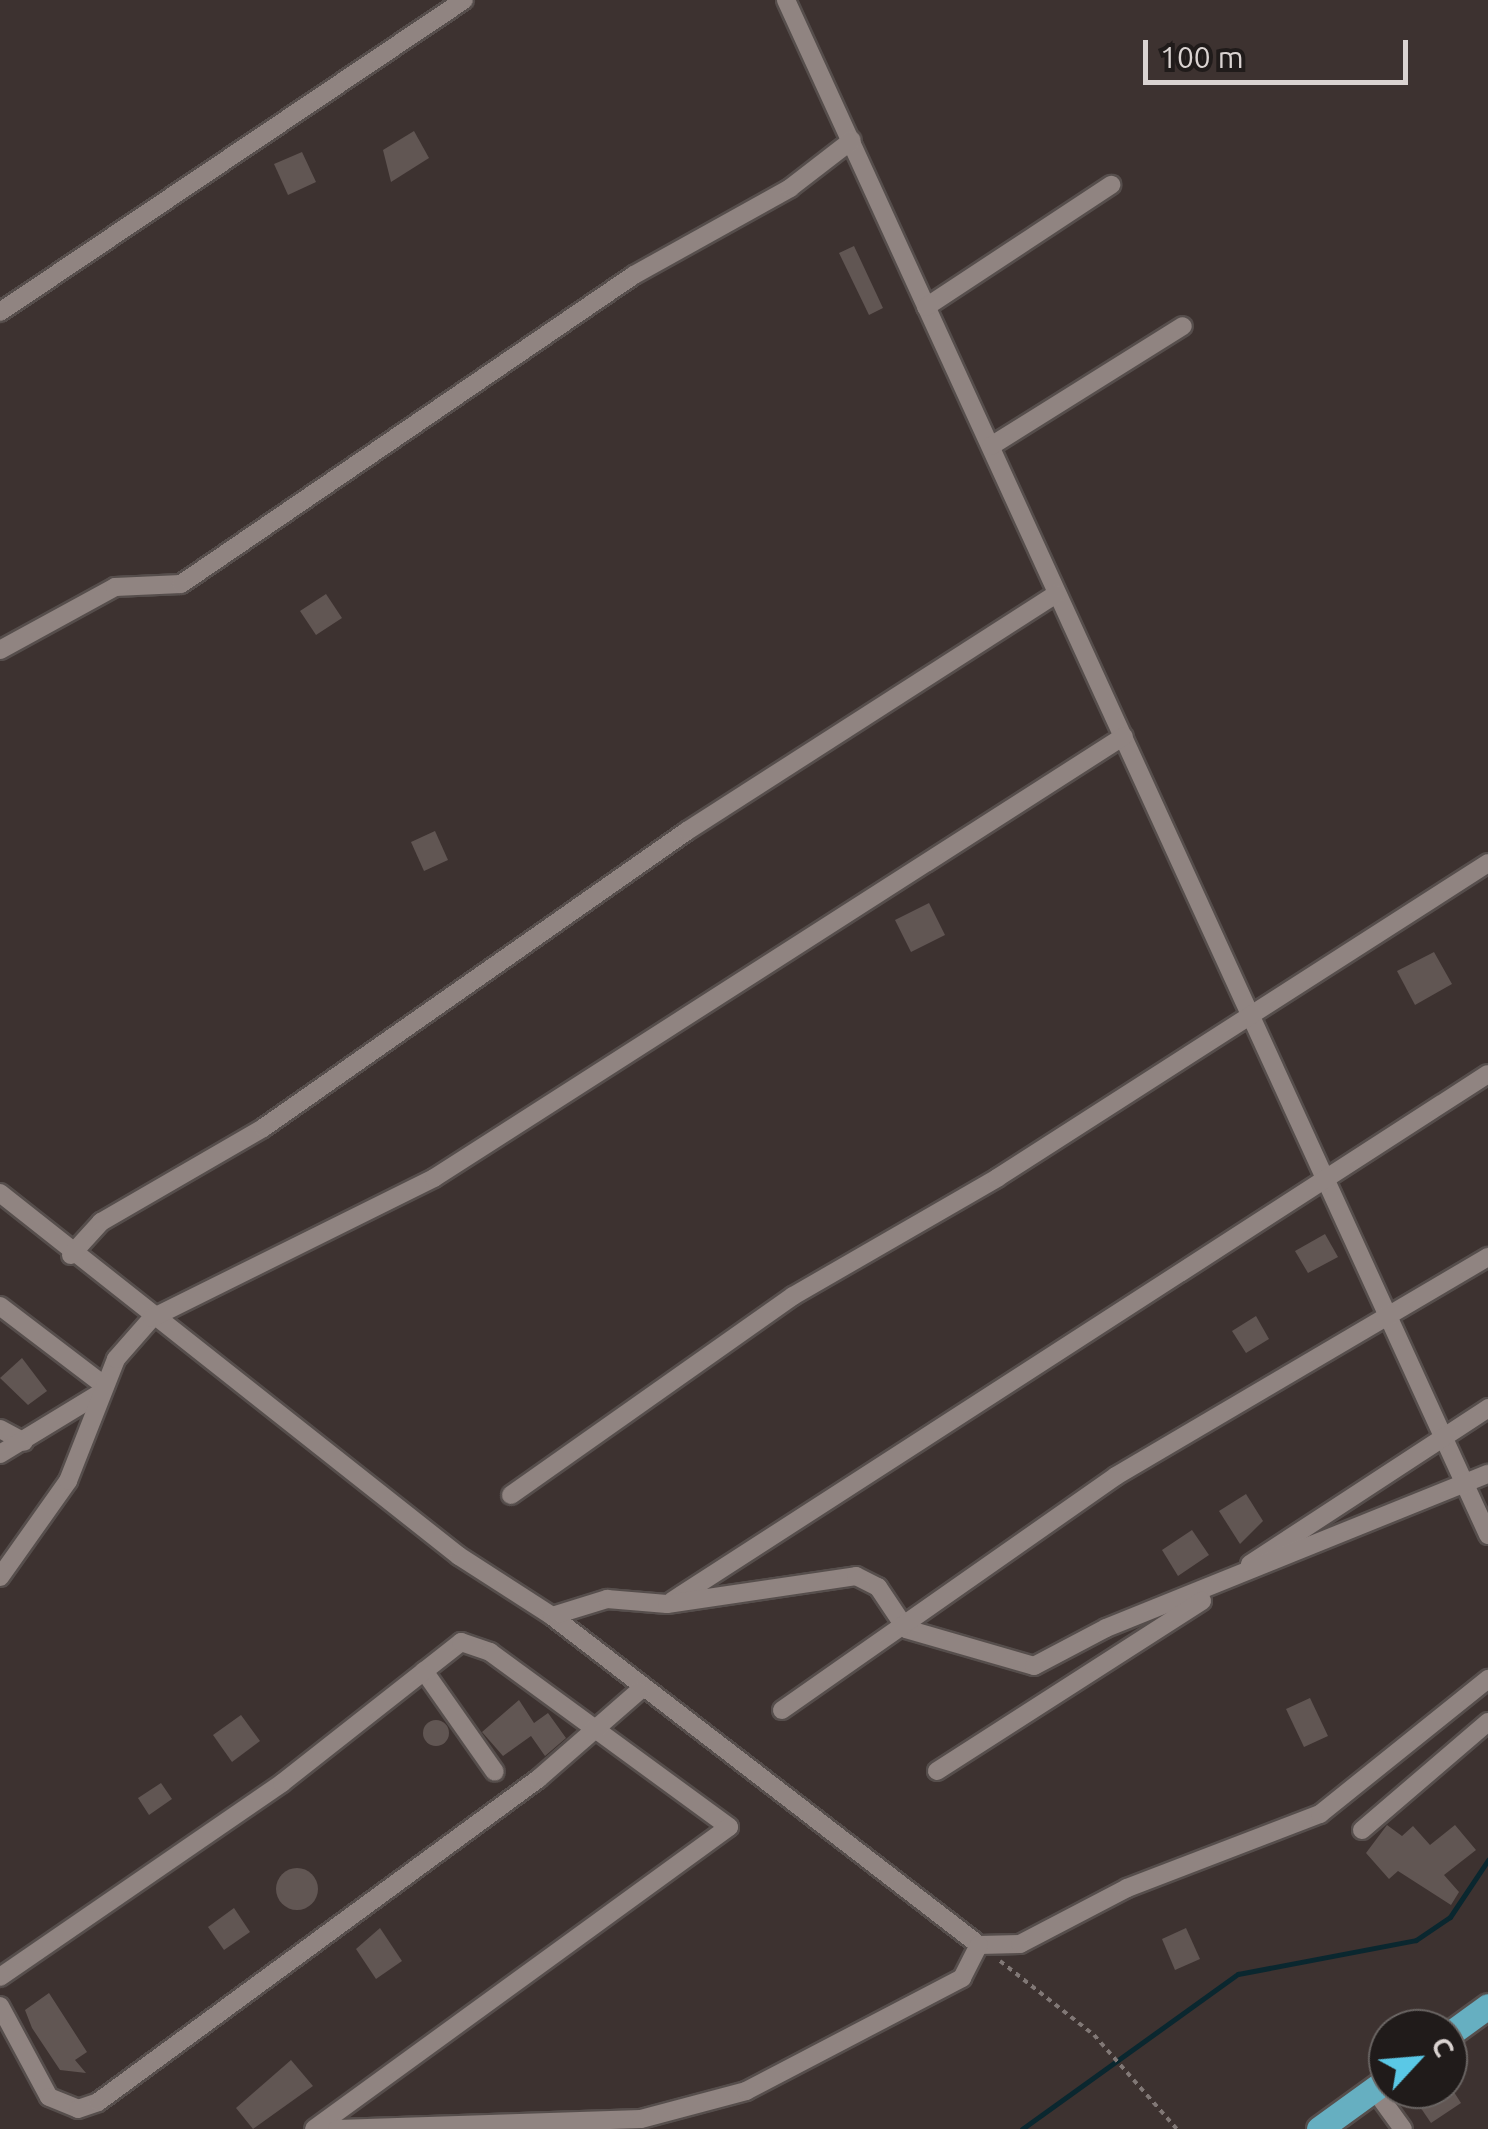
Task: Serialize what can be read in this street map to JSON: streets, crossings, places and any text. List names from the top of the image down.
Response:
{
  "scale_bar": "100 m",
  "north": "top right"
}
